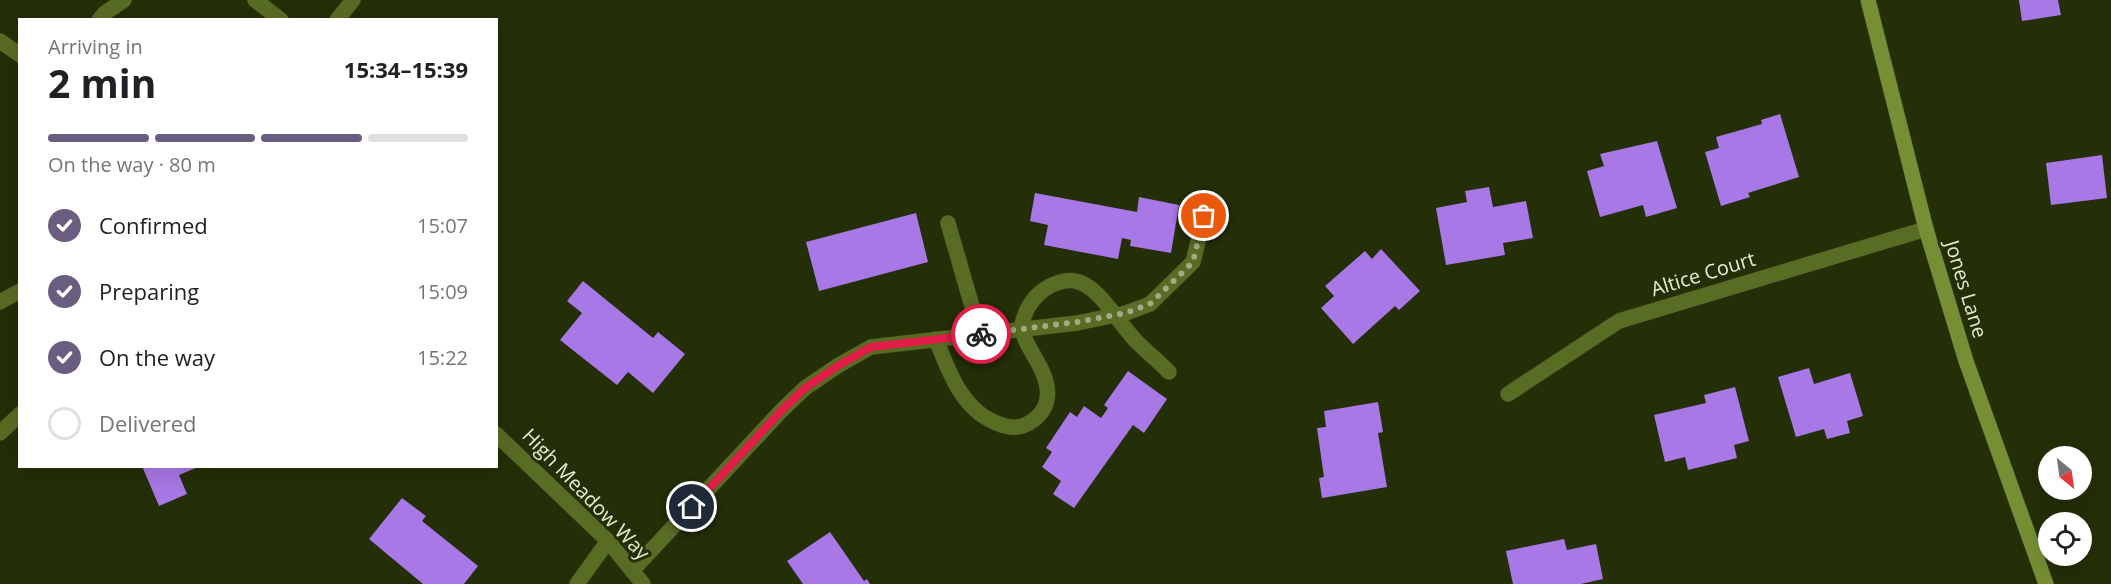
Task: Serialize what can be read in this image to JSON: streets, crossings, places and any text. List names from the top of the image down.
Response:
{
  "streets": {
    "street": ["Altice Court", "Jones Lane", "High Meadow Way"]
  },
  "crossings": [
    ["Altice Court", "Jones Lane"]
  ],
  "north": "bottom right",
  "page": {
    "heading": ["2 min", "Arriving in", "15:34–15:39"],
    "bar": "On the way · 80 m",
    "list": [
      ["Confirmed", "15:07"],
      ["Preparing", "15:09"],
      ["On the way", "15:22"],
      "Delivered"
    ]
  }
}
